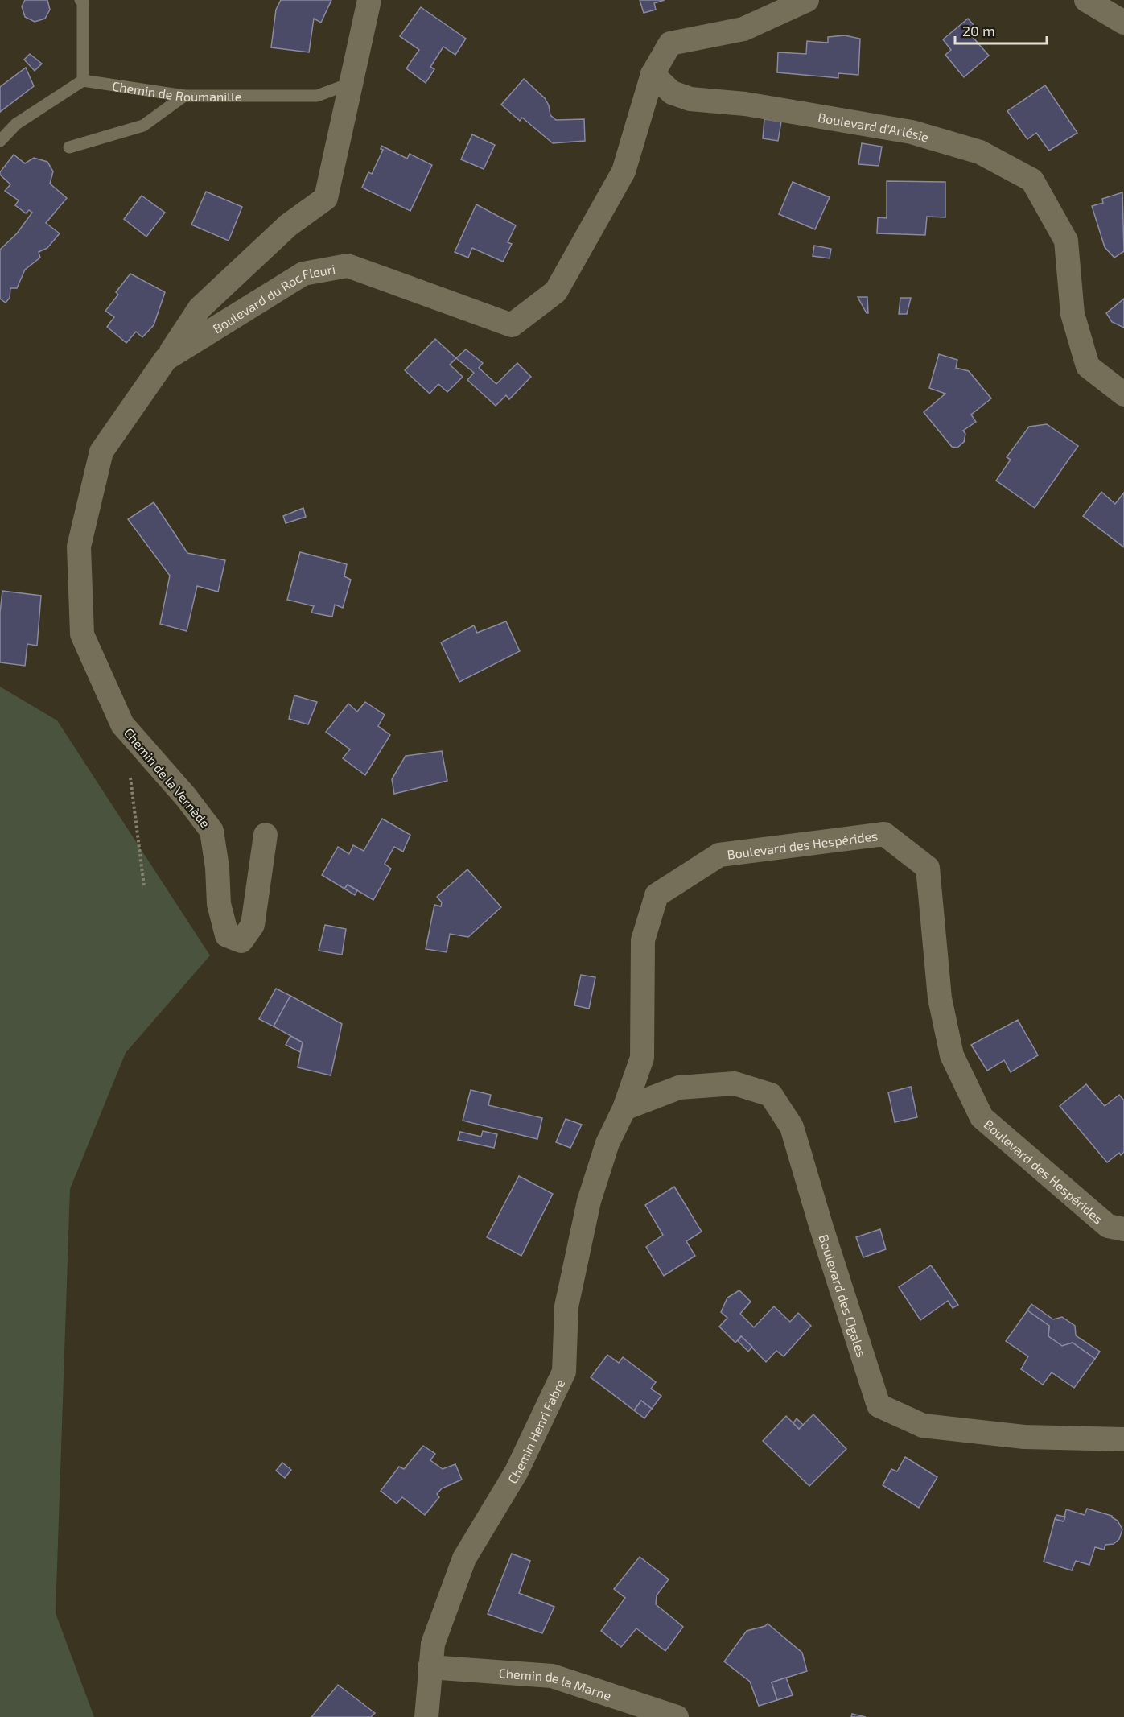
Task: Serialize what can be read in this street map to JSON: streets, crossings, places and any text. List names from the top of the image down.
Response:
{
  "streets": {
    "street": [
      "Boulevard d'Arlésie",
      "Boulevard du Roc Fleuri",
      "Chemin de la Vernède",
      "Boulevard des Hespérides",
      "Boulevard des Cigales",
      "Chemin Henri Fabre",
      "Chemin de la Marne"
    ],
    "lane": ["Chemin de Roumanille"]
  },
  "crossings": [
    ["Boulevard d'Arlésie", "Boulevard du Roc Fleuri"],
    ["Boulevard du Roc Fleuri", "Chemin de la Vernède"],
    ["Boulevard des Hespérides", "Boulevard des Cigales"],
    ["Boulevard des Hespérides", "Chemin Henri Fabre"],
    ["Boulevard des Cigales", "Chemin Henri Fabre"],
    ["Chemin Henri Fabre", "Chemin de la Marne"]
  ],
  "scale_bar": "20 m"
}
